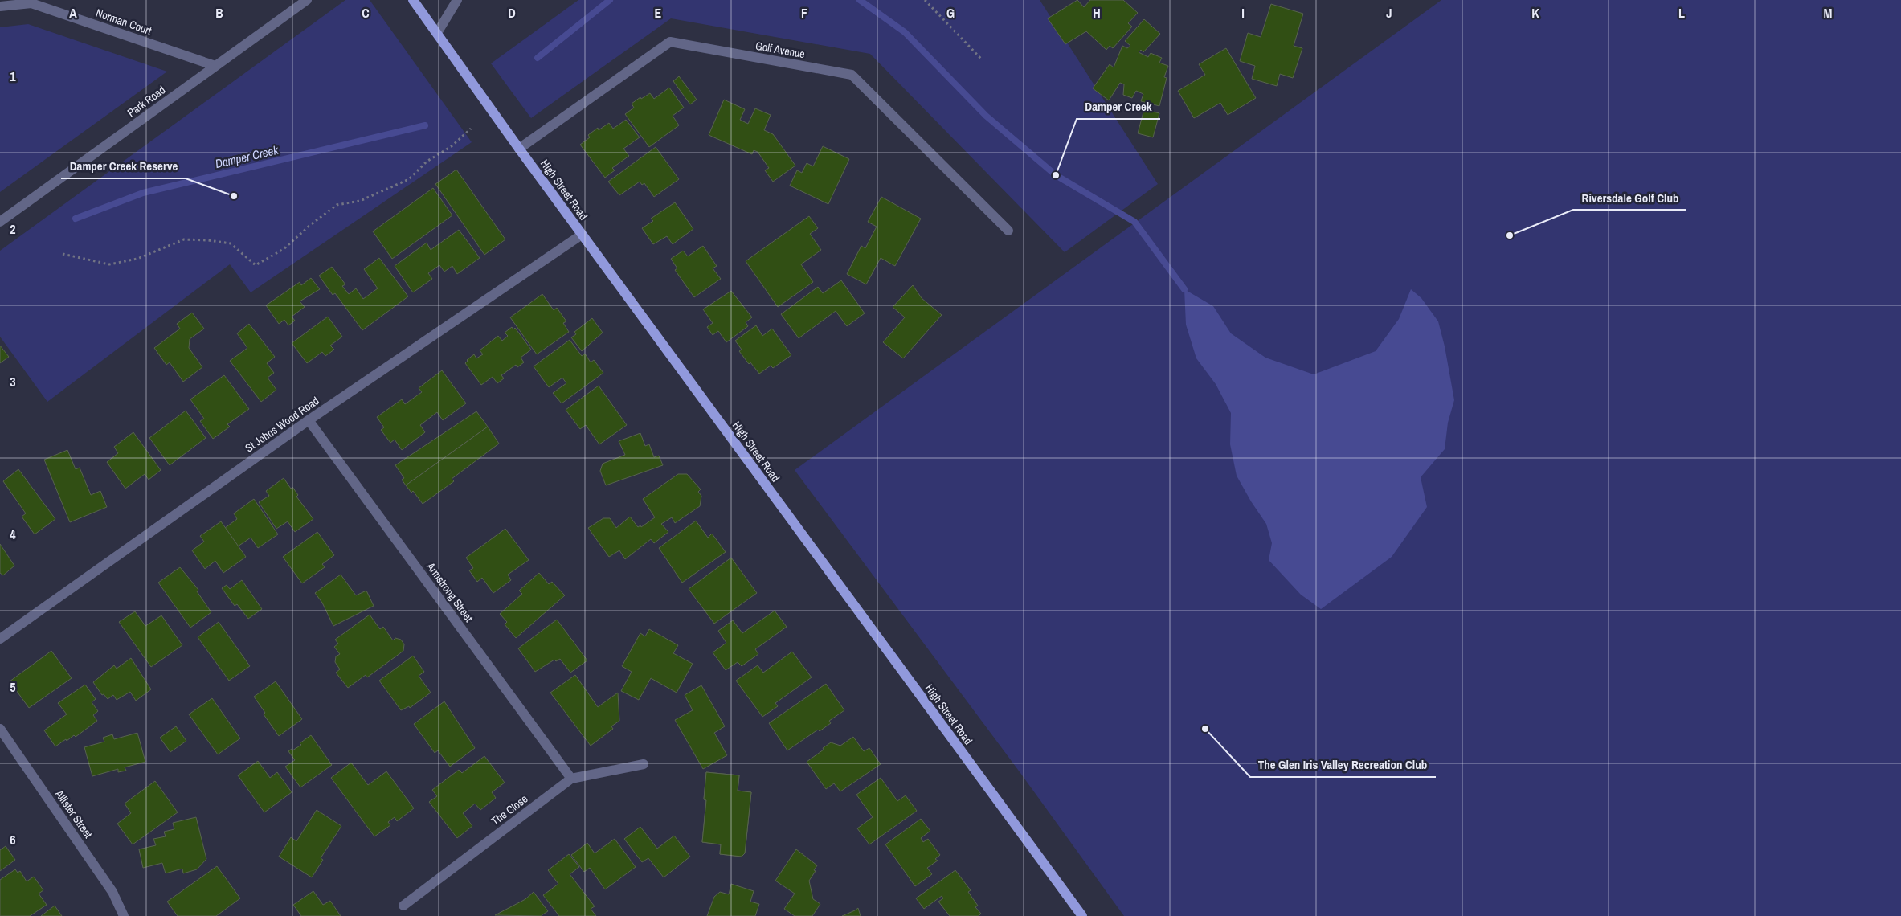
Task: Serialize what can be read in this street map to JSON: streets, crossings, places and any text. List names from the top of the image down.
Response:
{
  "streets": {
    "main road": ["High Street Road"],
    "street": [
      "Norman Court",
      "Golf Avenue",
      "Park Road",
      "St Johns Wood Road",
      "Armstrong Street",
      "The Close",
      "Allister Street"
    ]
  },
  "crossings": [
    ["Norman Court", "Park Road"],
    ["Golf Avenue", "High Street Road"],
    ["High Street Road", "St Johns Wood Road"],
    ["St Johns Wood Road", "Armstrong Street"],
    ["Armstrong Street", "The Close"]
  ],
  "water": ["Damper Creek"],
  "places": [
    "Damper Creek",
    "Damper Creek Reserve",
    "Riversdale Golf Club",
    "The Glen Iris Valley Recreation Club"
  ],
  "grid": {
    "columns": [
      "A",
      "B",
      "C",
      "D",
      "E",
      "F",
      "G",
      "H",
      "I",
      "J",
      "K",
      "L",
      "M"
    ],
    "rows": [
      "1",
      "2",
      "3",
      "4",
      "5",
      "6"
    ]
  }
}
